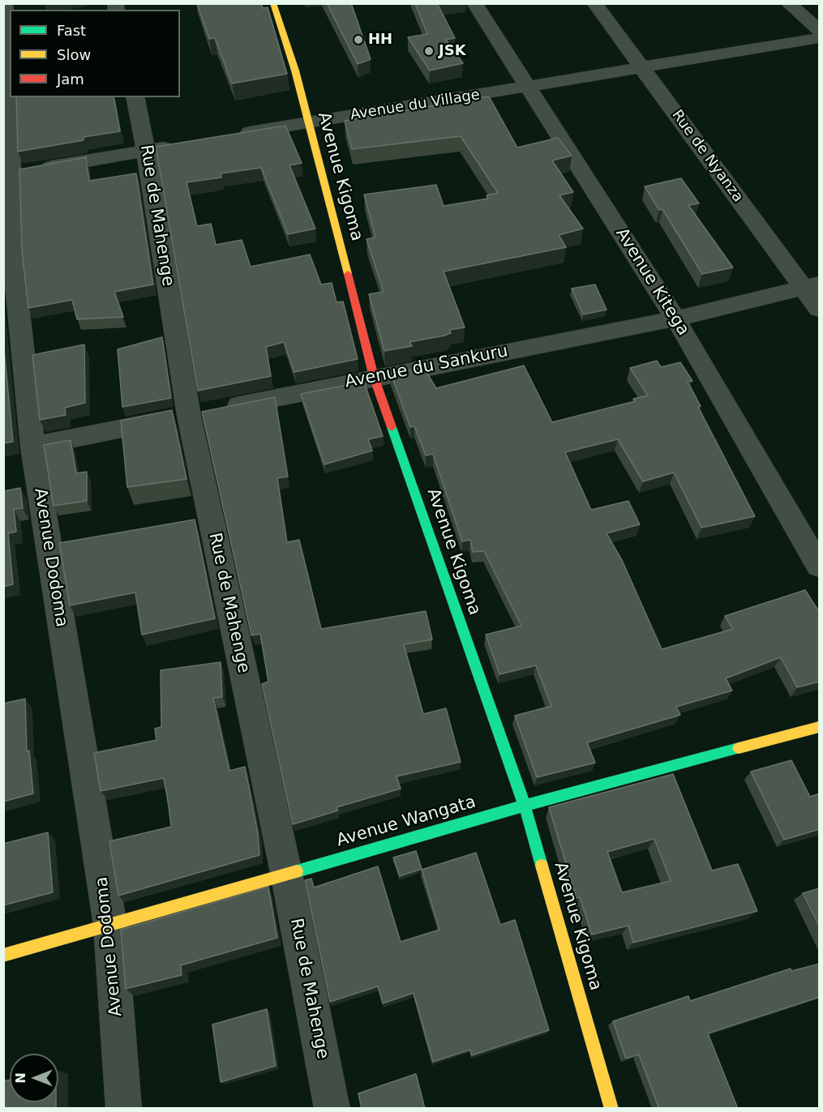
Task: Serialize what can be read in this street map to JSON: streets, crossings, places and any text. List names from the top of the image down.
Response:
{
  "streets": {
    "street": [
      "Avenue du Village",
      "Rue de Nyanza",
      "Avenue Kigoma",
      "Rue de Mahenge",
      "Avenue Kitega",
      "Avenue du Sankuru",
      "Avenue Dodoma",
      "Avenue Wangata"
    ]
  },
  "crossings": [
    ["Avenue du Village", "Rue de Nyanza"],
    ["Avenue du Village", "Avenue Kigoma"],
    ["Avenue du Village", "Avenue Kitega"],
    ["Rue de Nyanza", "Avenue du Sankuru"],
    ["Avenue Kigoma", "Avenue du Sankuru"],
    ["Avenue Kigoma", "Avenue Wangata"],
    ["Rue de Mahenge", "Avenue du Sankuru"],
    ["Rue de Mahenge", "Avenue Wangata"],
    ["Avenue Kitega", "Avenue du Sankuru"],
    ["Avenue du Sankuru", "Avenue Dodoma"],
    ["Avenue Dodoma", "Avenue Wangata"]
  ],
  "places": ["HH", "JSK"],
  "legend": ["Fast", "Slow", "Jam"],
  "north": "left"
}
